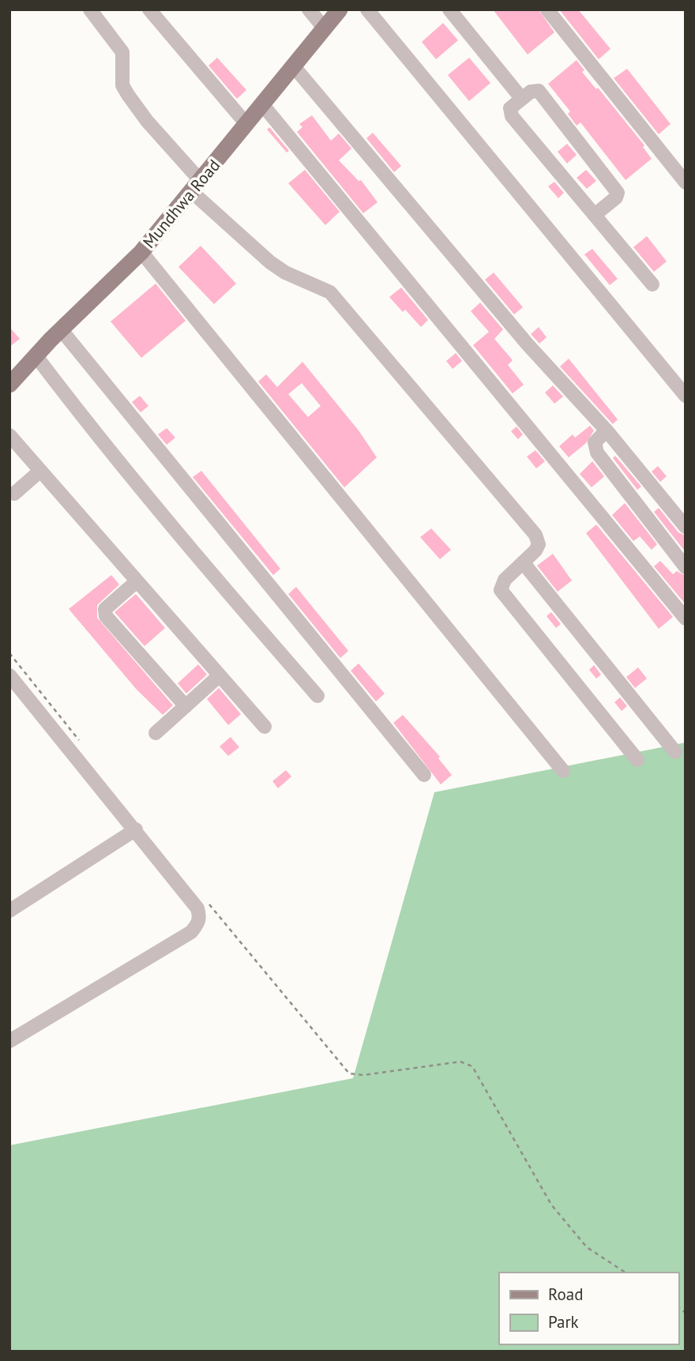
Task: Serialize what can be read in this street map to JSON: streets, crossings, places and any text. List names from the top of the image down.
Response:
{
  "streets": {
    "main road": ["Mundhwa Road"]
  },
  "legend": ["Road", "Park"]
}
